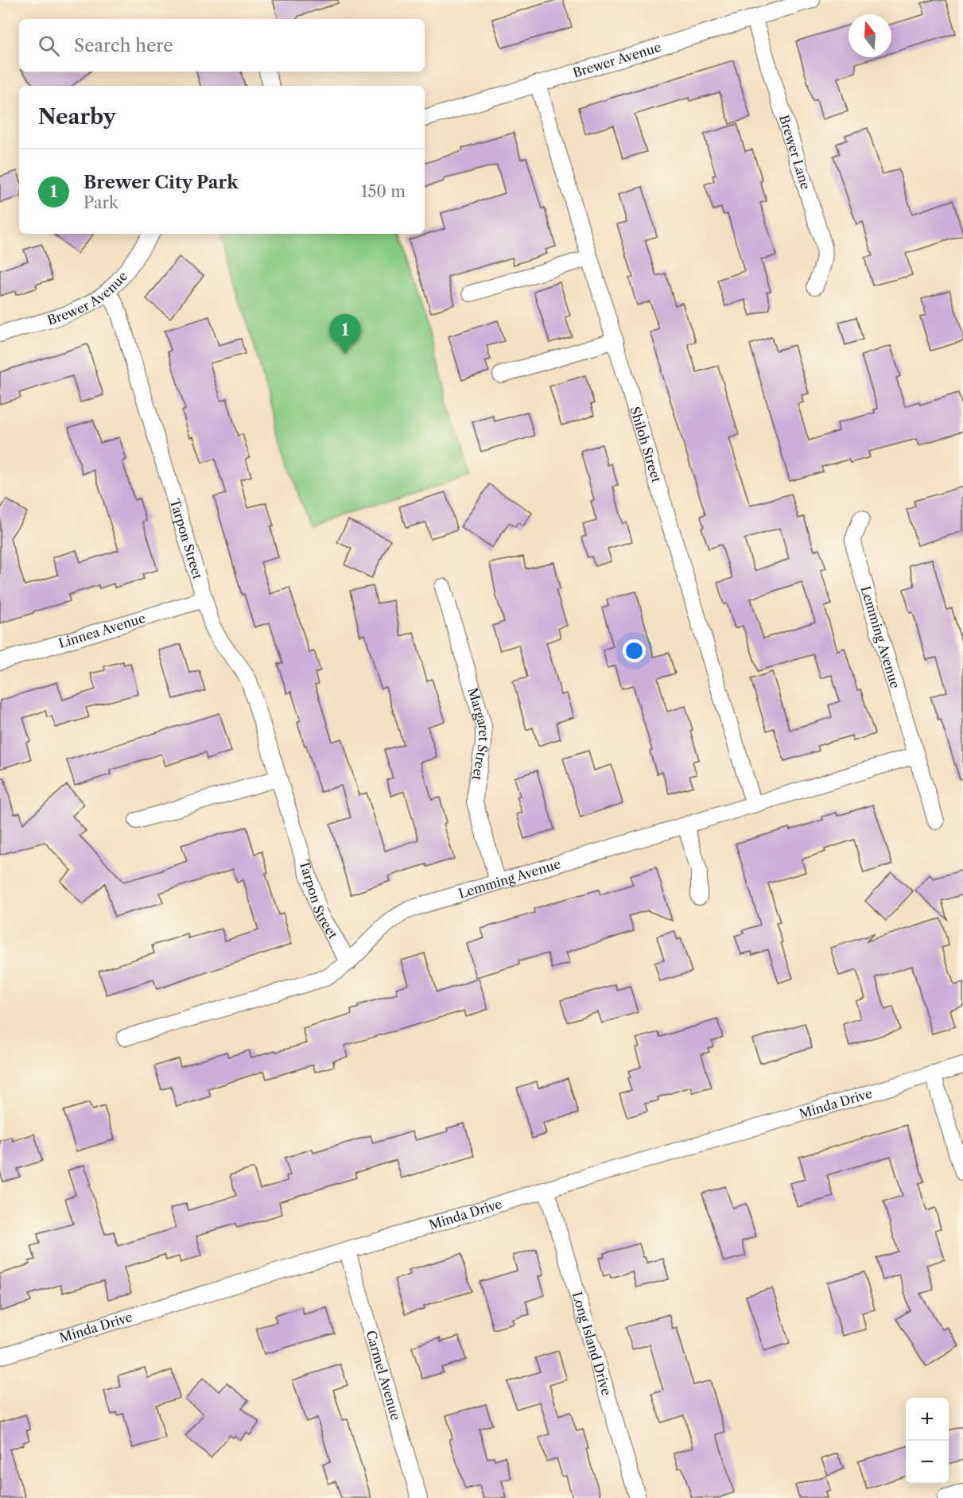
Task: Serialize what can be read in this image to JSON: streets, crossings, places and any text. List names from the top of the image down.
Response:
{
  "streets": {
    "street": [
      "Brewer Avenue",
      "Brewer Lane",
      "Shiloh Street",
      "Tarpon Street",
      "Linnea Avenue",
      "Lemming Avenue",
      "Margaret Street",
      "Minda Drive",
      "Long Island Drive",
      "Carmel Avenue"
    ]
  },
  "crossings": [
    ["Brewer Avenue", "Brewer Lane"],
    ["Brewer Avenue", "Shiloh Street"],
    ["Brewer Avenue", "Tarpon Street"],
    ["Shiloh Street", "Lemming Avenue"],
    ["Tarpon Street", "Linnea Avenue"],
    ["Tarpon Street", "Lemming Avenue"],
    ["Lemming Avenue", "Margaret Street"],
    ["Minda Drive", "Long Island Drive"],
    ["Minda Drive", "Carmel Avenue"]
  ],
  "north": "top",
  "page": {
    "search": "Search here",
    "heading": "Nearby",
    "list": [
      {
        "mark": "1",
        "name": "Brewer City Park",
        "note": "Park",
        "value": "150 m"
      }
    ],
    "pins": "1",
    "map_buttons": ["+", "−"]
  }
}
